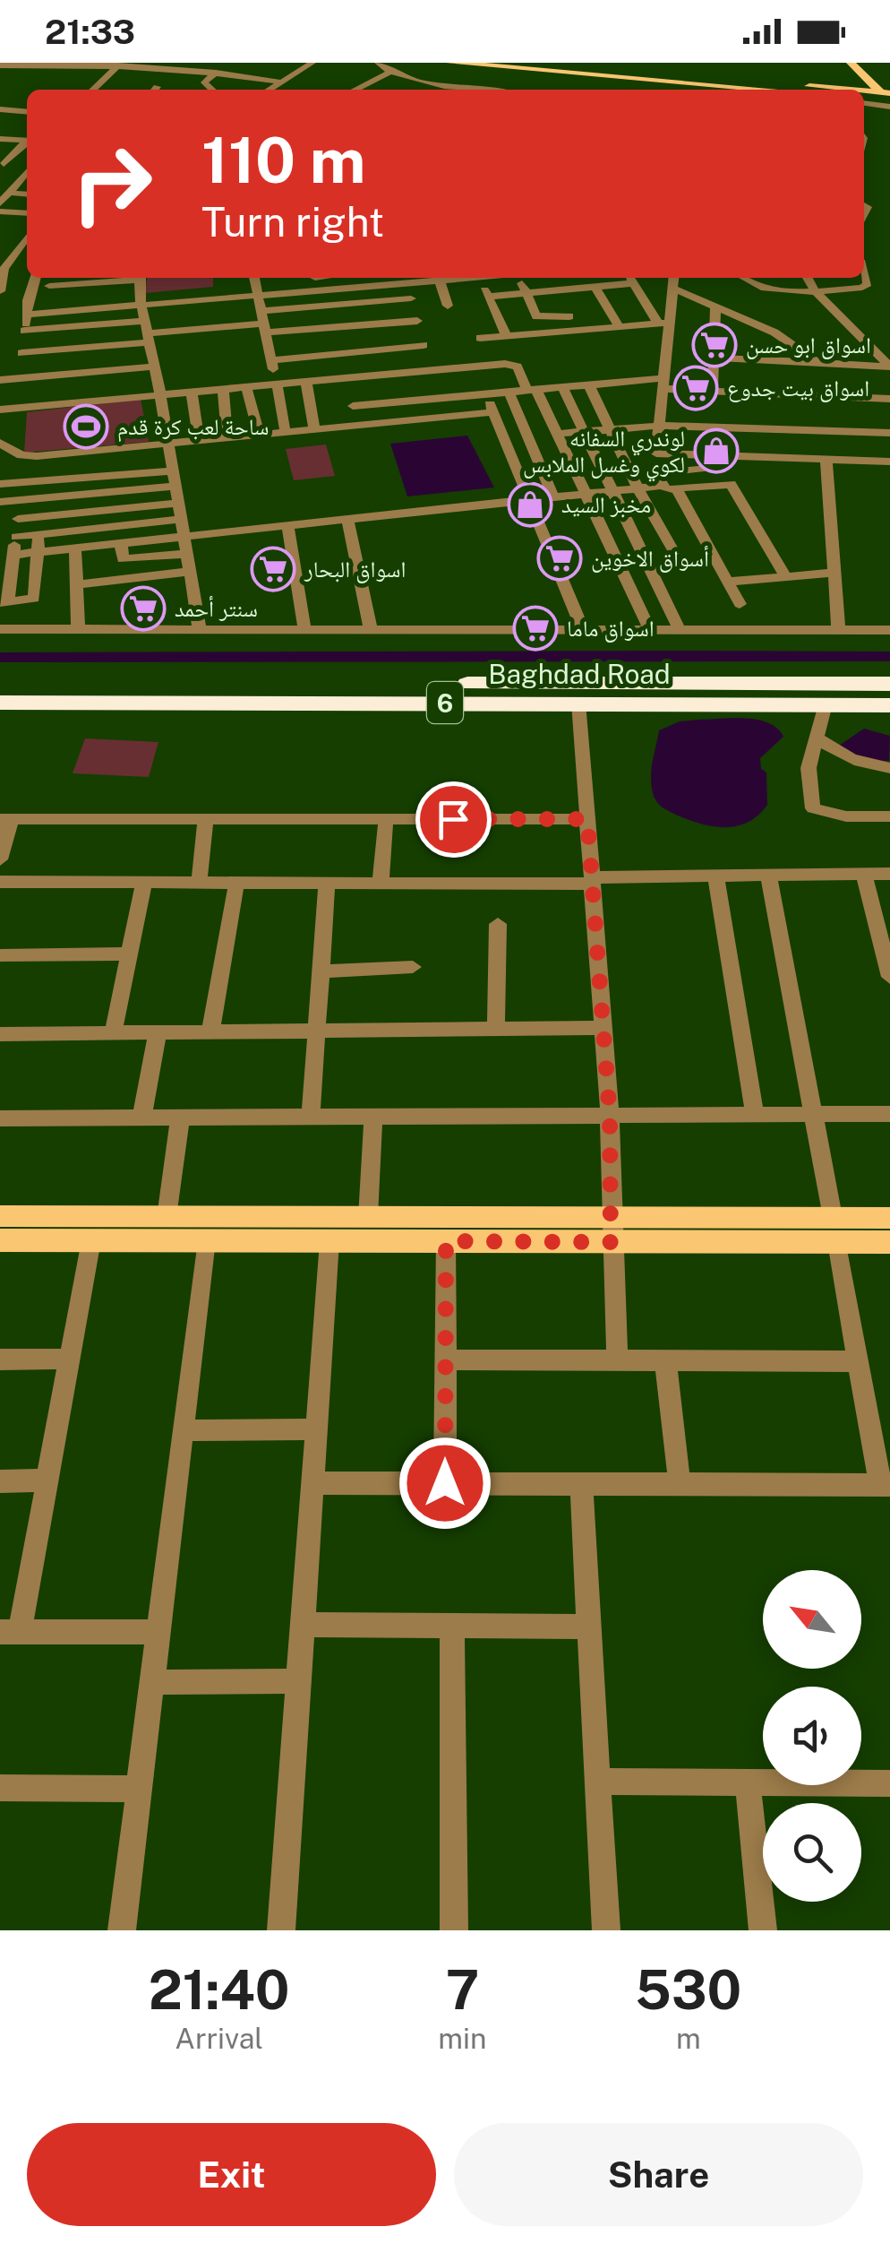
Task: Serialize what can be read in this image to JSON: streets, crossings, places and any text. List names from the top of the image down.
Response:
{
  "streets": {
    "highway": ["Baghdad Road", "6"]
  },
  "places": {
    "supermarket": [
      "اسواق ابو حسن",
      "اسواق بيت جدوع",
      "أسواق الاخوين",
      "اسواق البحار",
      "سنتر أحمد",
      "اسواق ماما"
    ],
    "sports": ["ساحة لعب كرة قدم"],
    "shop": ["لوندري السفانه لكوي وغسل الملابس", "مخبز السيد"]
  },
  "north": "top left",
  "page": {
    "status": "21:33",
    "turn": ["110 m", "Turn right"],
    "eta": [
      "21:40",
      "Arrival",
      "7",
      "min",
      "530",
      "m"
    ],
    "buttons": ["Exit", "Share"]
  }
}
